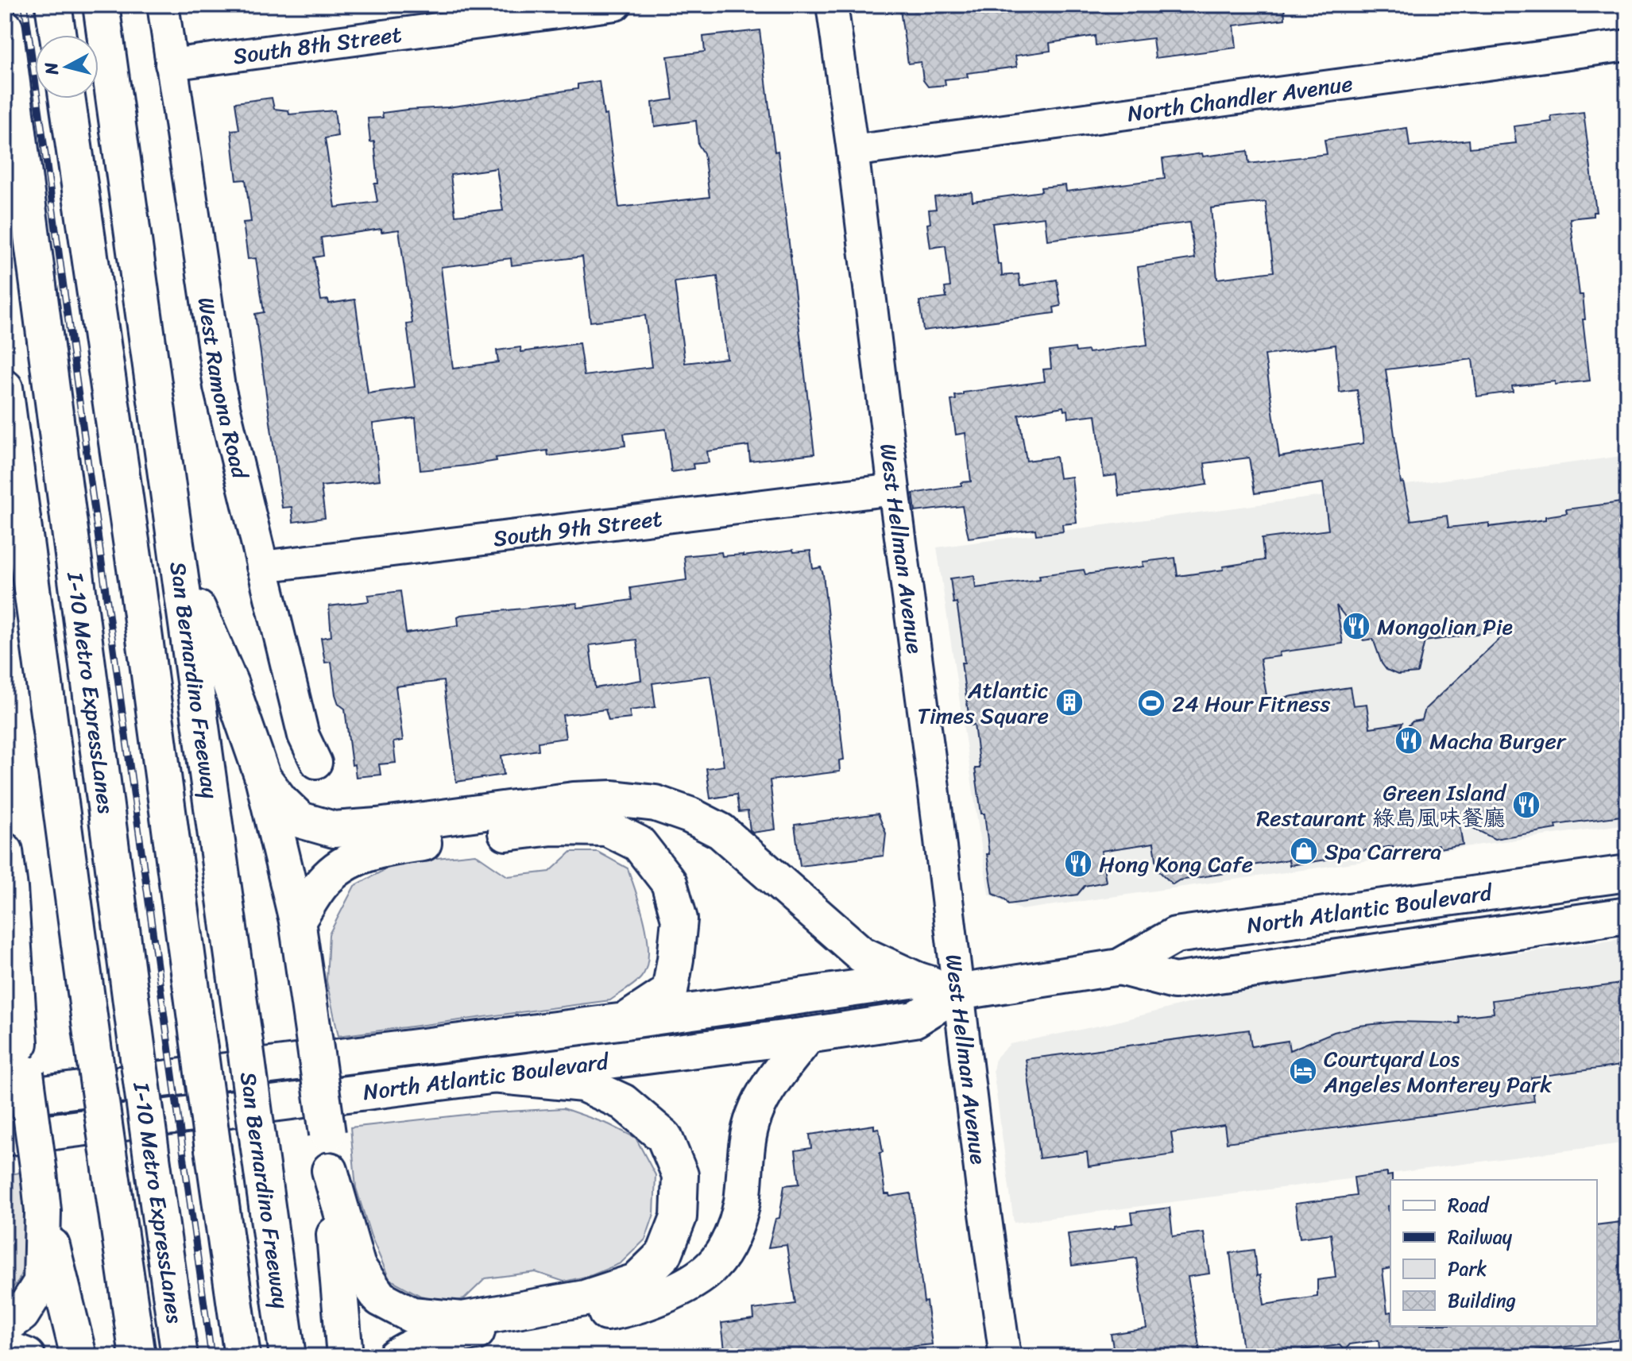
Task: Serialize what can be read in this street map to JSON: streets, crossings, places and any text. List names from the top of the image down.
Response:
{
  "streets": {
    "main road": ["San Bernardino Freeway", "I-10 Metro ExpressLanes", "North Atlantic Boulevard"],
    "street": [
      "South 8th Street",
      "North Chandler Avenue",
      "West Ramona Road",
      "South 9th Street",
      "West Hellman Avenue"
    ]
  },
  "crossings": [
    ["South 8th Street", "West Ramona Road"],
    ["North Chandler Avenue", "West Hellman Avenue"],
    ["West Ramona Road", "South 9th Street"],
    ["South 9th Street", "West Hellman Avenue"],
    ["West Hellman Avenue", "North Atlantic Boulevard"]
  ],
  "places": {
    "restaurant": [
      "Mongolian Pie",
      "Macha Burger",
      "Green Island Restaurant 綠島風味餐廳",
      "Hong Kong Cafe"
    ],
    "building": ["Atlantic Times Square"],
    "sports": ["24 Hour Fitness"],
    "shop": ["Spa Carrera"],
    "hotel": ["Courtyard Los Angeles Monterey Park"]
  },
  "legend": [
    "Road",
    "Railway",
    "Park",
    "Building"
  ],
  "north": "left"
}
